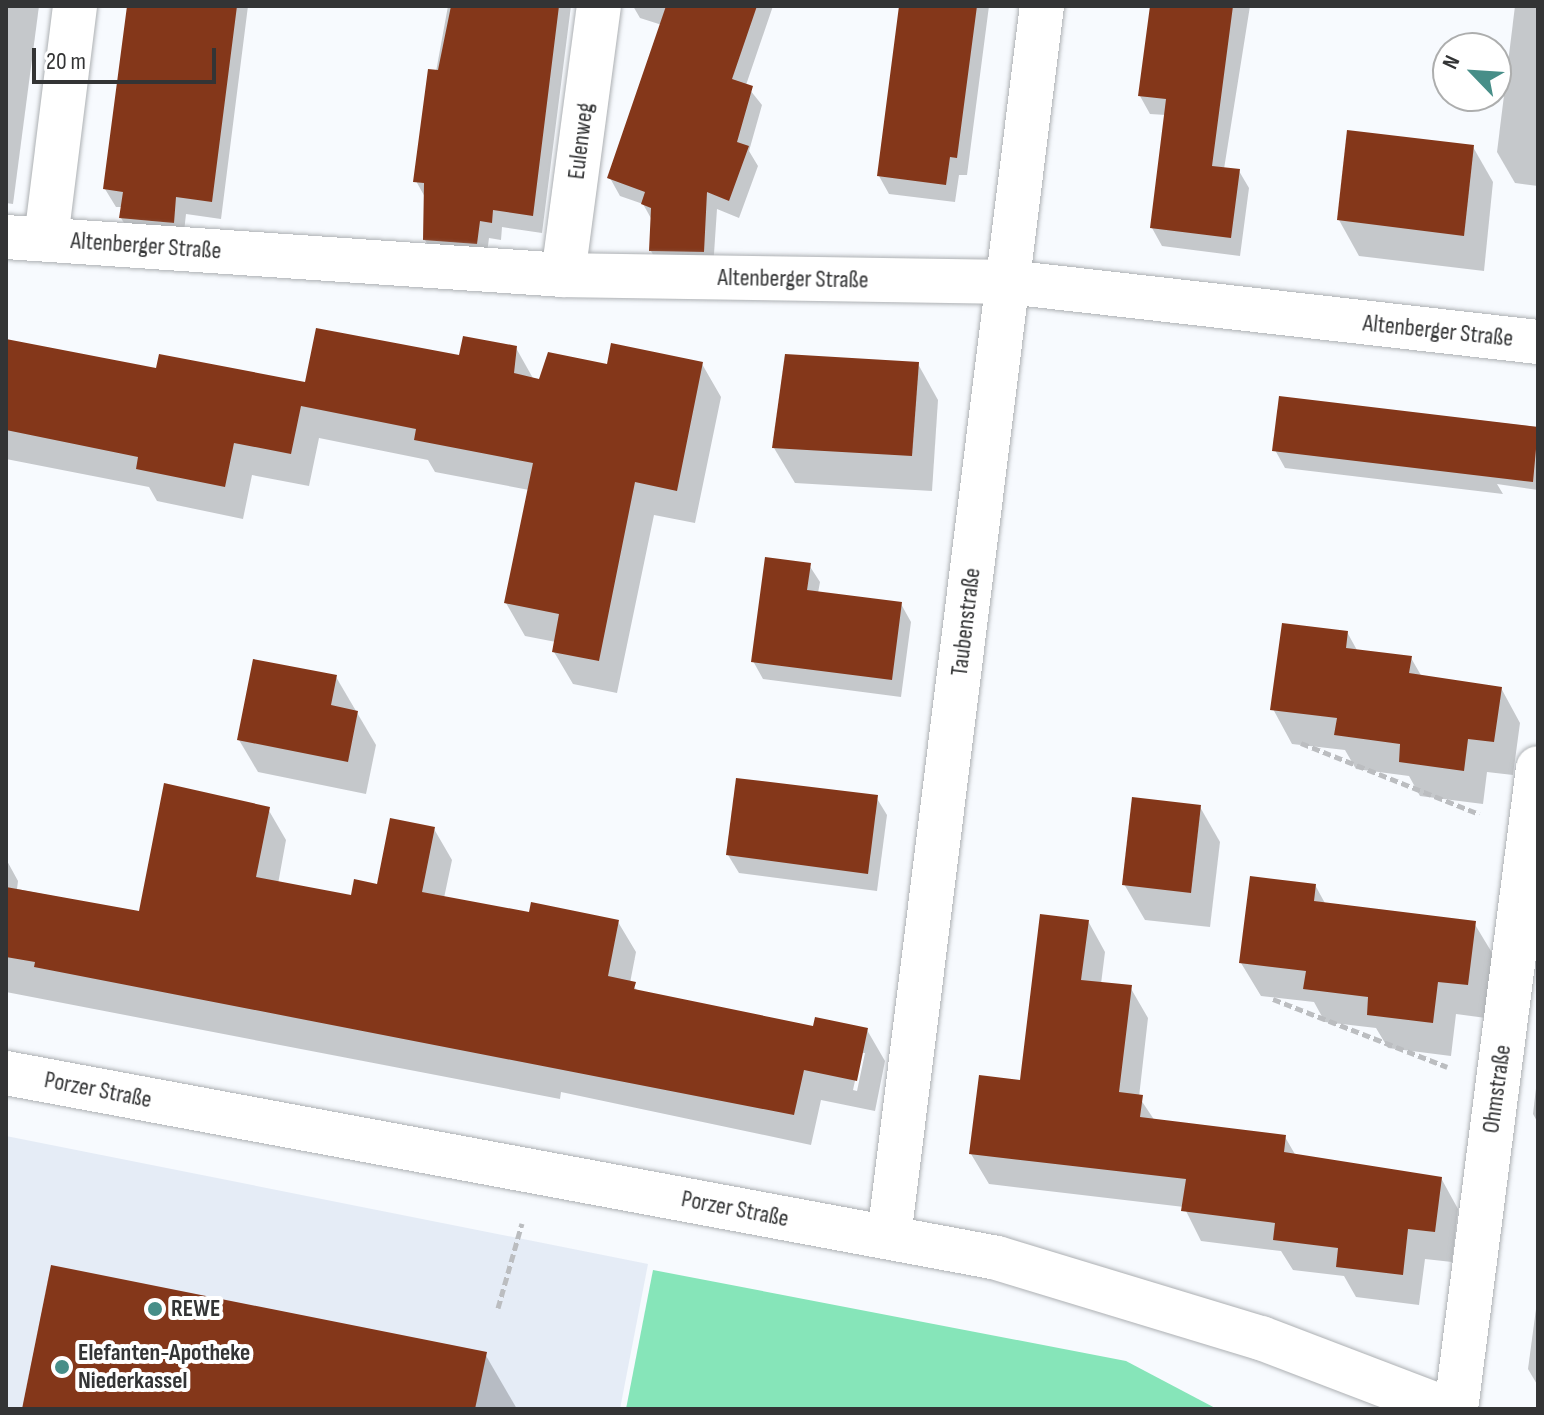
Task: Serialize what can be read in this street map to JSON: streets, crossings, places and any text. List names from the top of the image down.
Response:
{
  "streets": {
    "street": [
      "Eulenweg",
      "Altenberger Straße",
      "Taubenstraße",
      "Ohmstraße",
      "Porzer Straße"
    ]
  },
  "crossings": [
    ["Eulenweg", "Altenberger Straße"],
    ["Altenberger Straße", "Taubenstraße"],
    ["Taubenstraße", "Porzer Straße"]
  ],
  "places": ["REWE", "Elefanten-Apotheke Niederkassel"],
  "scale_bar": "20 m",
  "north": "top left"
}
